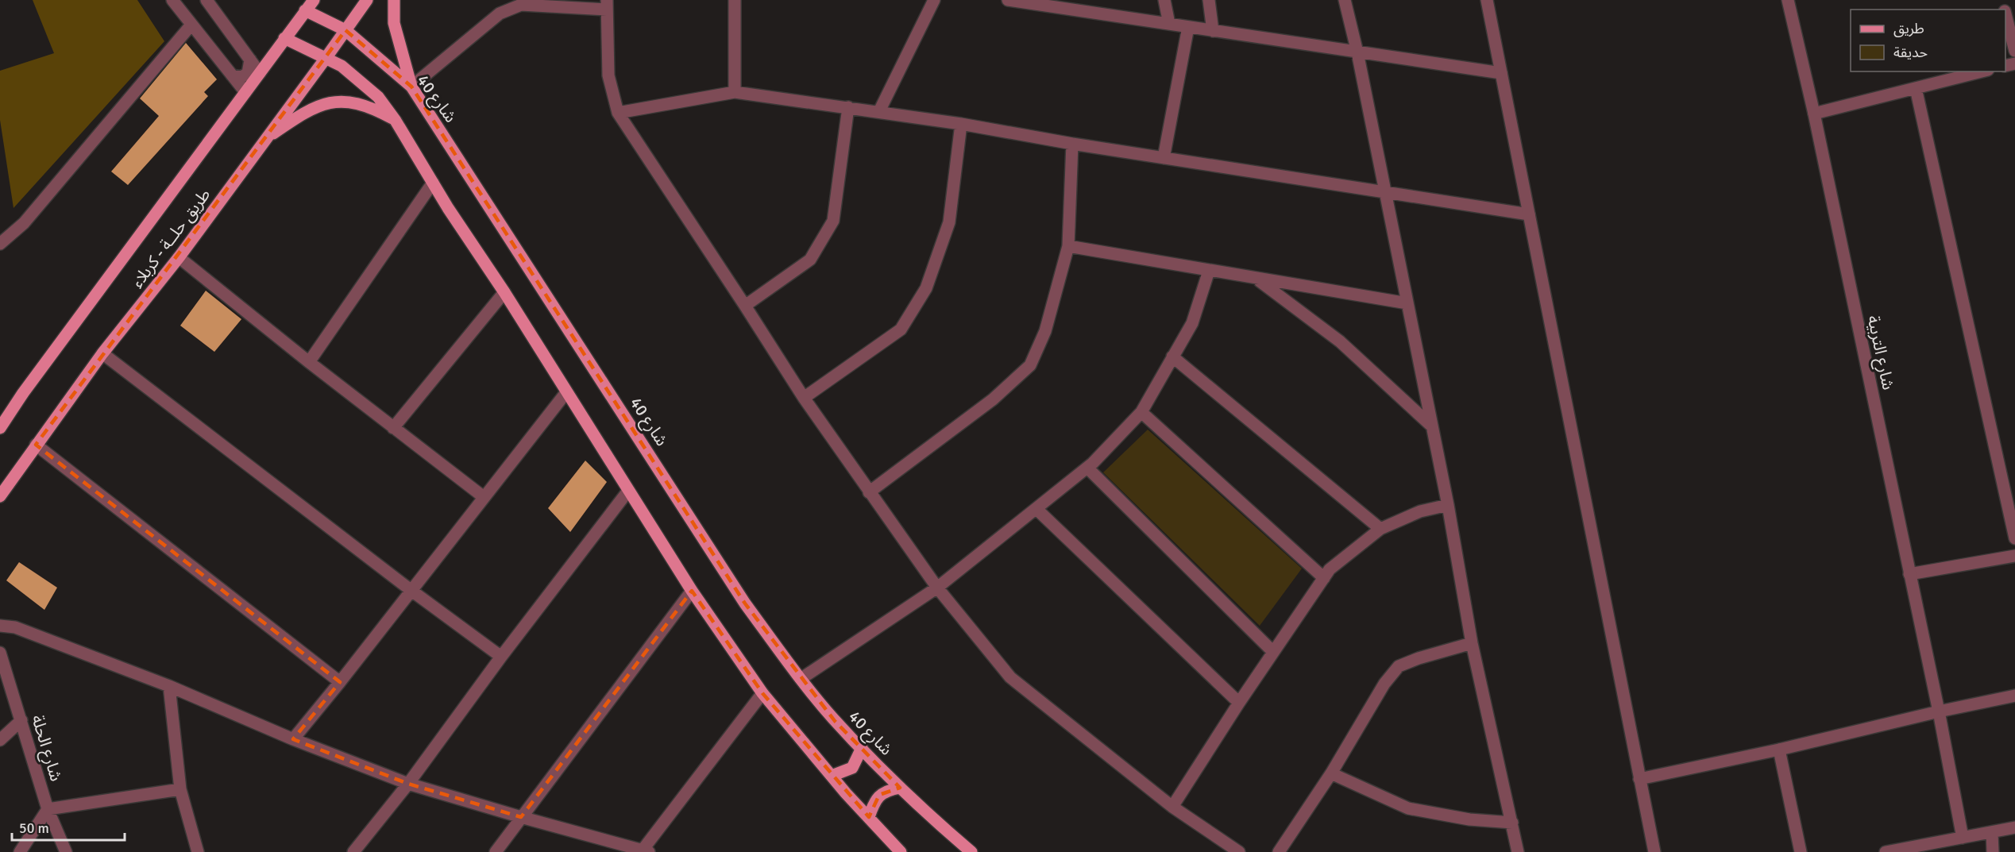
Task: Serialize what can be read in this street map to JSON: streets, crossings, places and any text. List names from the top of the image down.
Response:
{
  "streets": {
    "main road": ["شارع 40", "طريق حلــة - كربلاء"],
    "street": ["شارع التربية", "شارع الحلة"]
  },
  "crossings": [
    ["شارع 40", "طريق حلــة - كربلاء"]
  ],
  "legend": ["طريق", "حديقة"],
  "scale_bar": "50 m"
}
